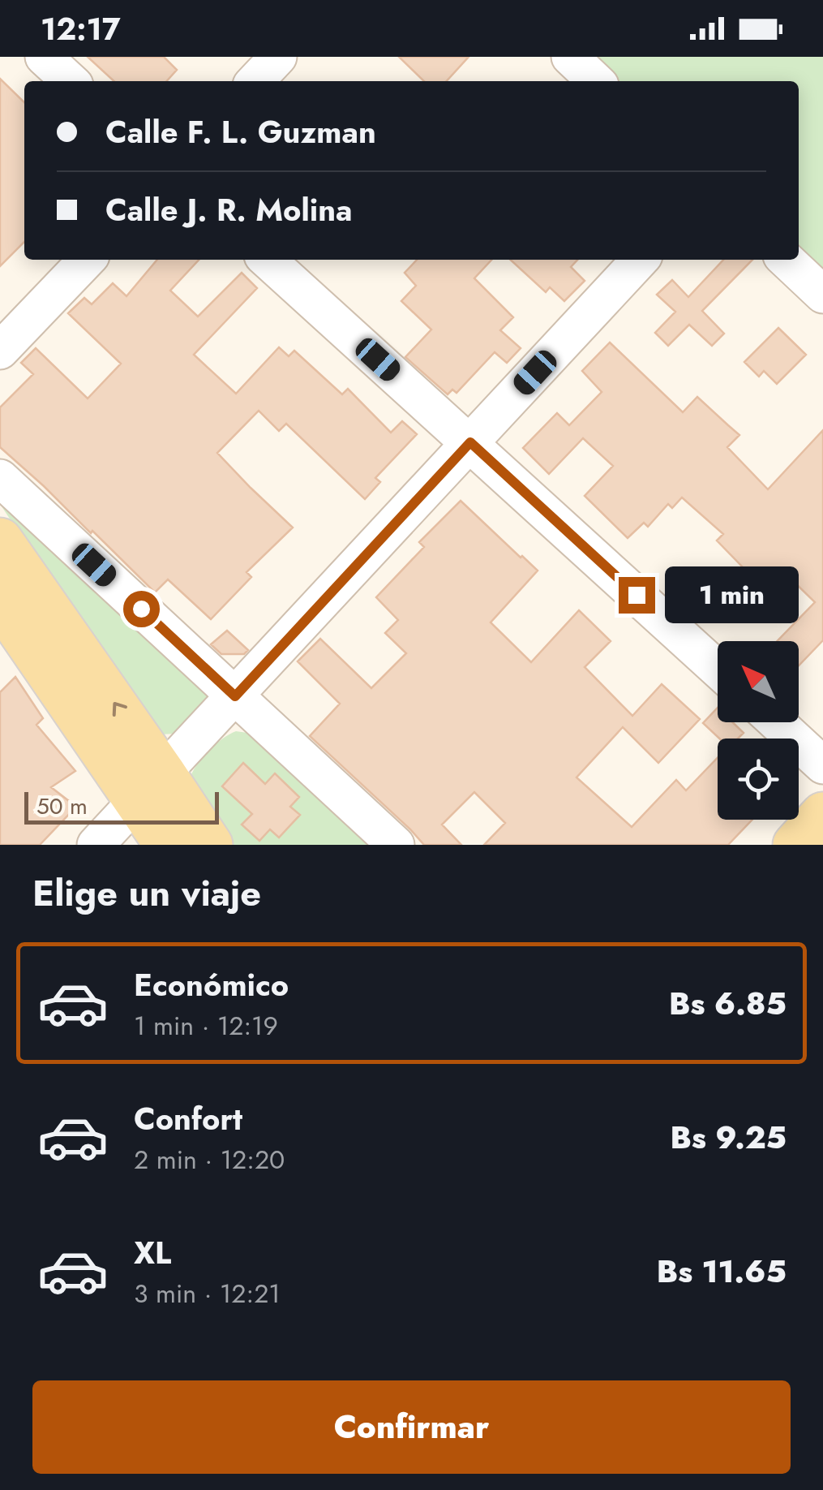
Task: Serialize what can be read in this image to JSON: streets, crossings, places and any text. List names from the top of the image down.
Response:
{
  "scale_bar": "50 m",
  "north": "top left",
  "page": {
    "status": "12:17",
    "banner": ["Calle F. L. Guzman", "Calle J. R. Molina"],
    "bubble": "1 min",
    "scale": "50 m",
    "heading": "Elige un viaje",
    "list": [
      {
        "name": "Económico",
        "note": "1 min · 12:19",
        "value": "Bs 6.85"
      },
      {
        "name": "Confort",
        "note": "2 min · 12:20",
        "value": "Bs 9.25"
      },
      {
        "name": "XL",
        "note": "3 min · 12:21",
        "value": "Bs 11.65"
      }
    ],
    "buttons": "Confirmar"
  }
}
